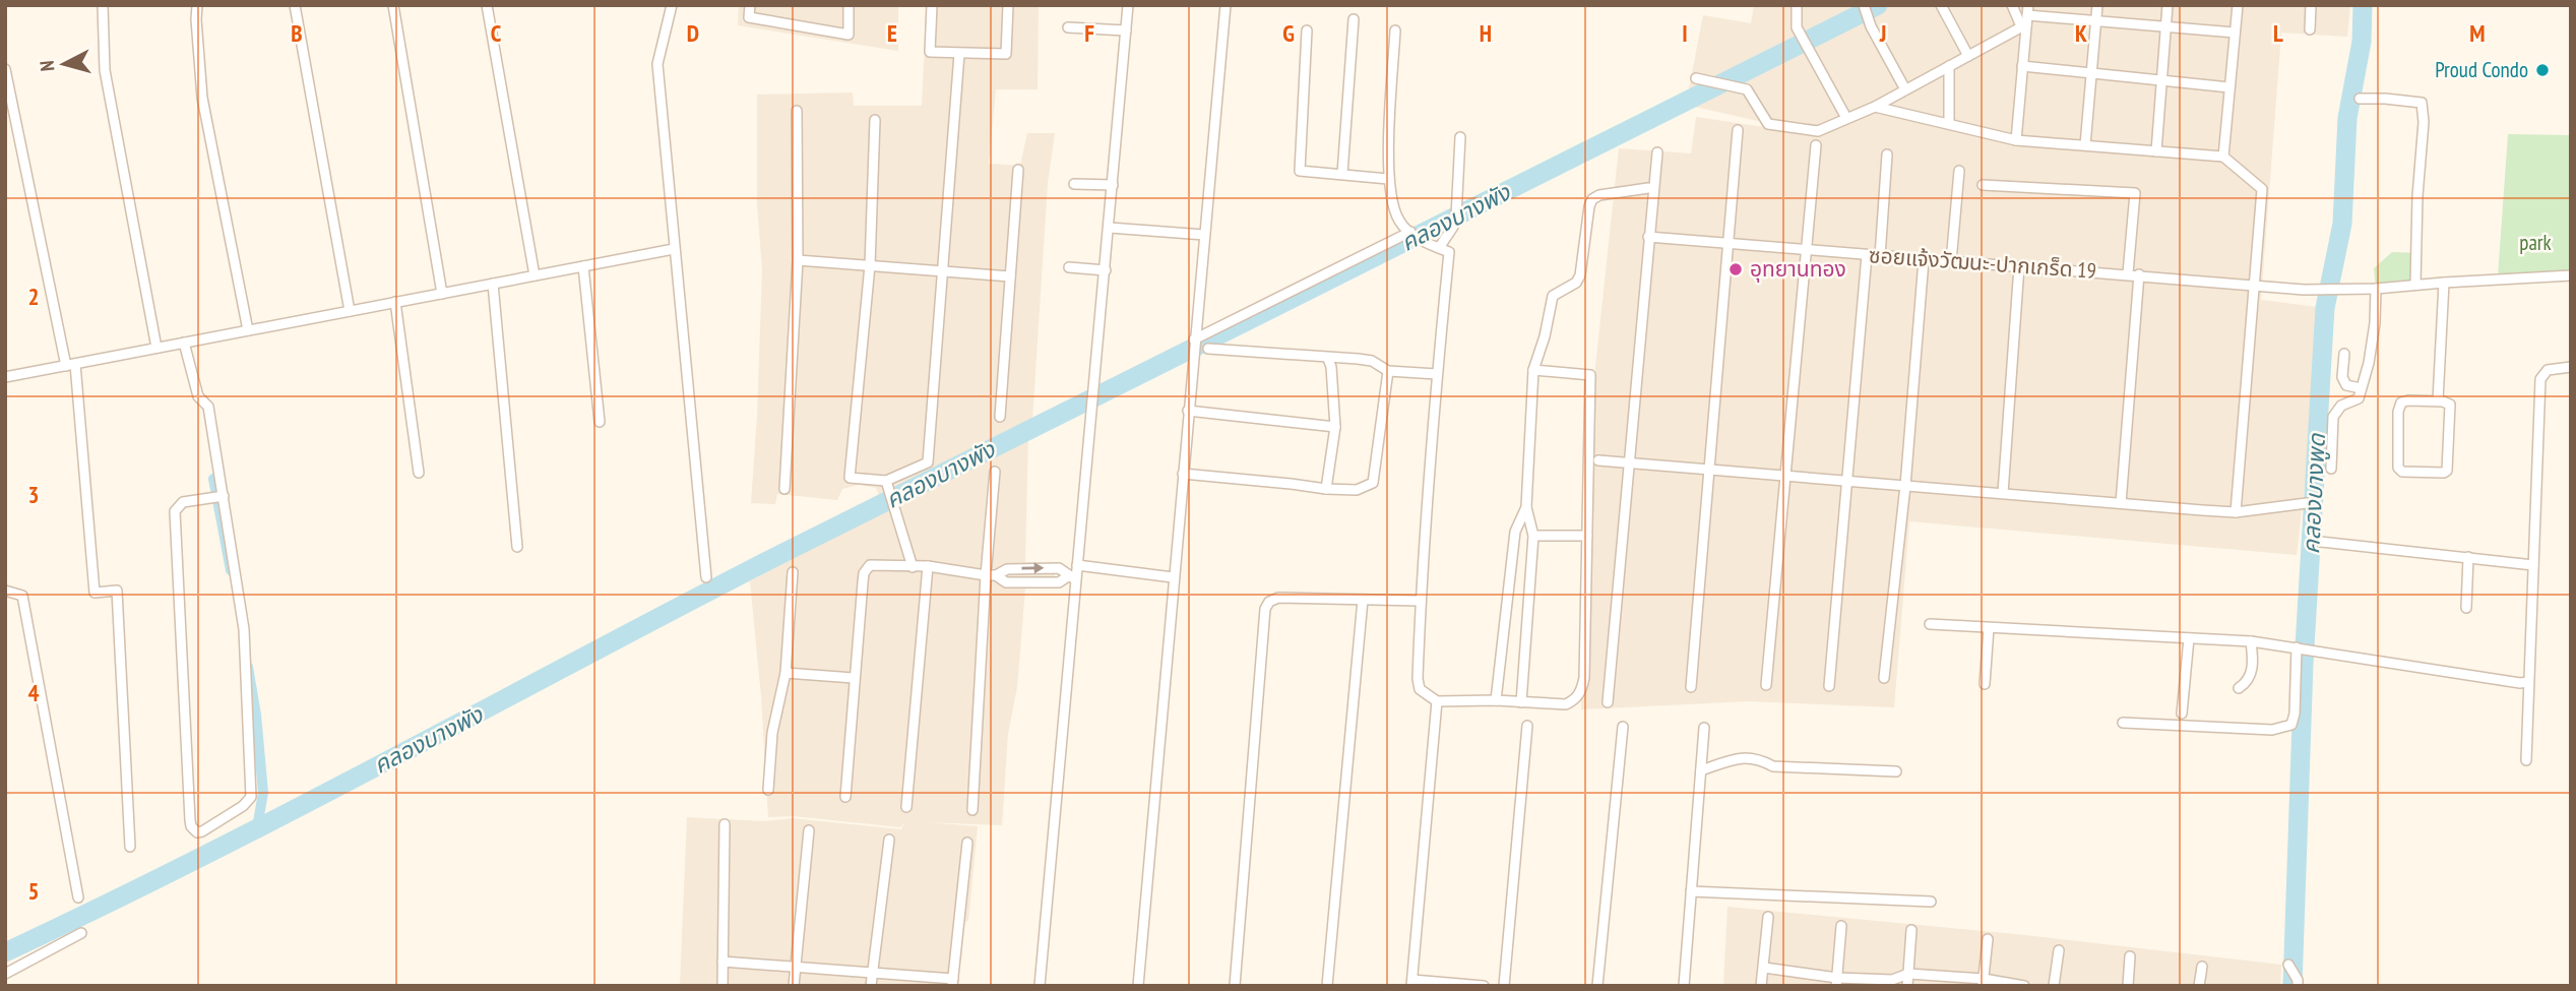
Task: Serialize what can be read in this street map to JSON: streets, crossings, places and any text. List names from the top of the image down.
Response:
{
  "streets": {
    "street": ["ซอยแจ้งวัฒนะ-ปากเกร็ด 19"]
  },
  "water": ["คลองบางพัง", "คลองบางพูด"],
  "parks": ["park"],
  "places": ["Proud Condo", "อุทยานทอง"],
  "north": "left",
  "grid": {
    "columns": [
      "B",
      "C",
      "D",
      "E",
      "F",
      "G",
      "H",
      "I",
      "J",
      "K",
      "L",
      "M"
    ],
    "rows": [
      "2",
      "3",
      "4",
      "5"
    ]
  }
}
